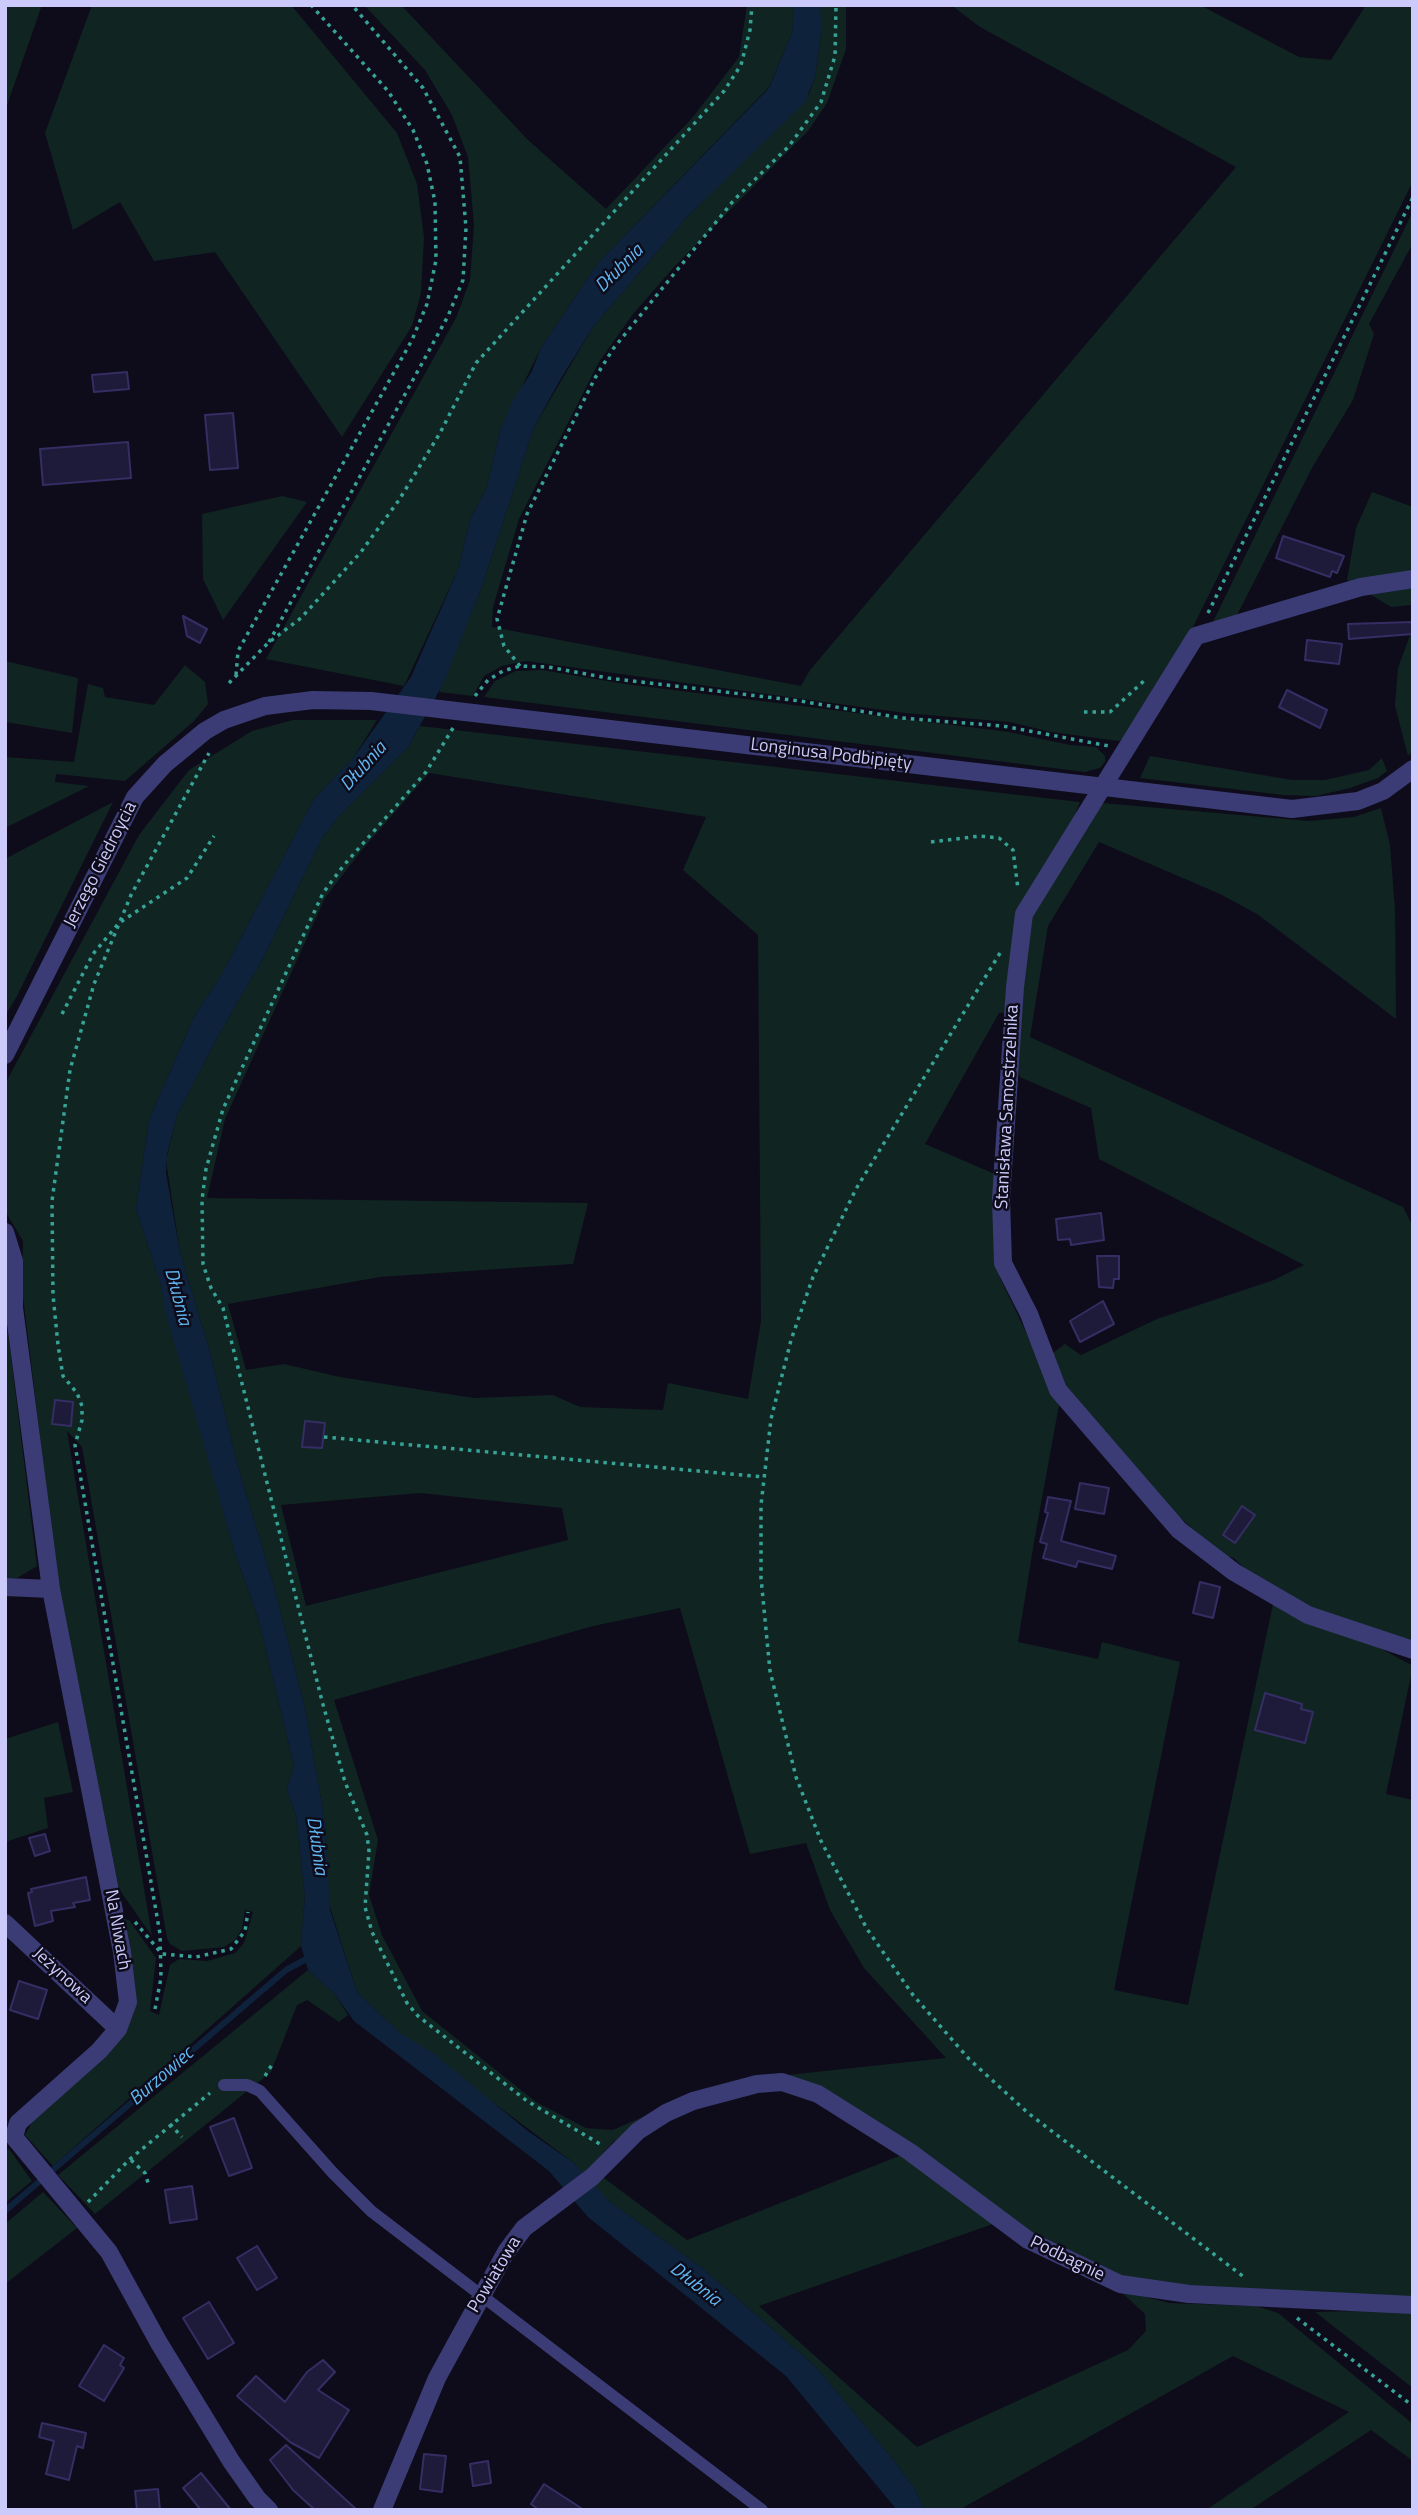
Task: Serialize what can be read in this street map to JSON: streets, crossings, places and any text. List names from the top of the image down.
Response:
{
  "streets": {
    "street": [
      "Longinusa Podbipięty",
      "Jerzego Giedroycia",
      "Stanisława Samostrzelnika",
      "Na Niwach",
      "Jeżynowa",
      "Podbagnie",
      "Powiatowa"
    ]
  },
  "crossings": [
    ["Longinusa Podbipięty", "Jerzego Giedroycia"],
    ["Longinusa Podbipięty", "Stanisława Samostrzelnika"],
    ["Na Niwach", "Jeżynowa"],
    ["Podbagnie", "Powiatowa"]
  ],
  "water": ["Dłubnia", "Burzowiec"]
}
